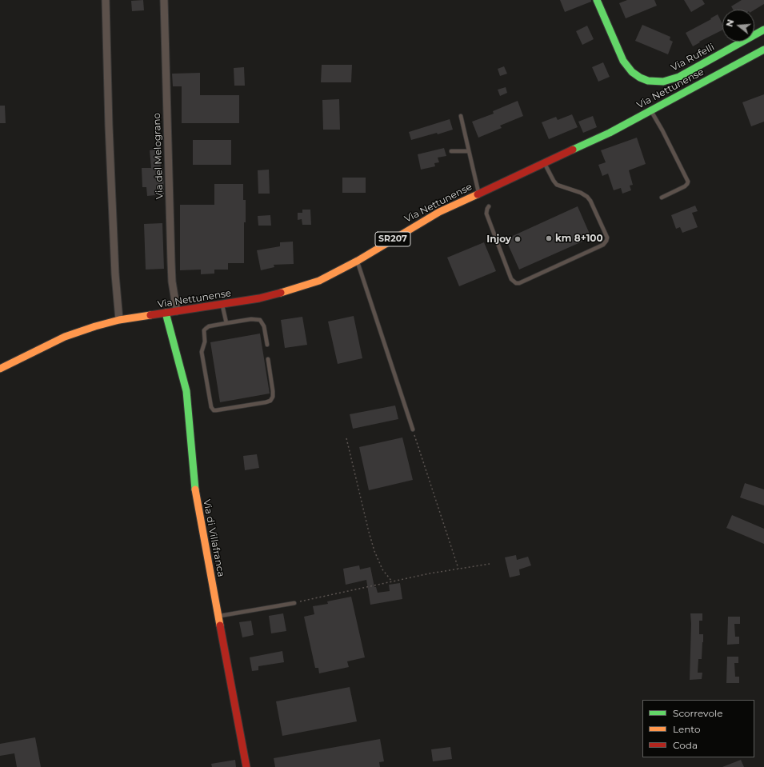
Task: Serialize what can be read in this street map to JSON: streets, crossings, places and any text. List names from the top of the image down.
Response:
{
  "streets": {
    "main road": [
      "Via Rufelli",
      "Via Nettunense",
      "SR207",
      "Via di Villafranca"
    ],
    "street": ["Via del Melograno"]
  },
  "crossings": [
    ["Via Nettunense", "Via del Melograno"],
    ["Via Nettunense", "Via di Villafranca"]
  ],
  "places": ["km 8+100", "Injoy"],
  "legend": ["Scorrevole", "Lento", "Coda"],
  "north": "left"
}
